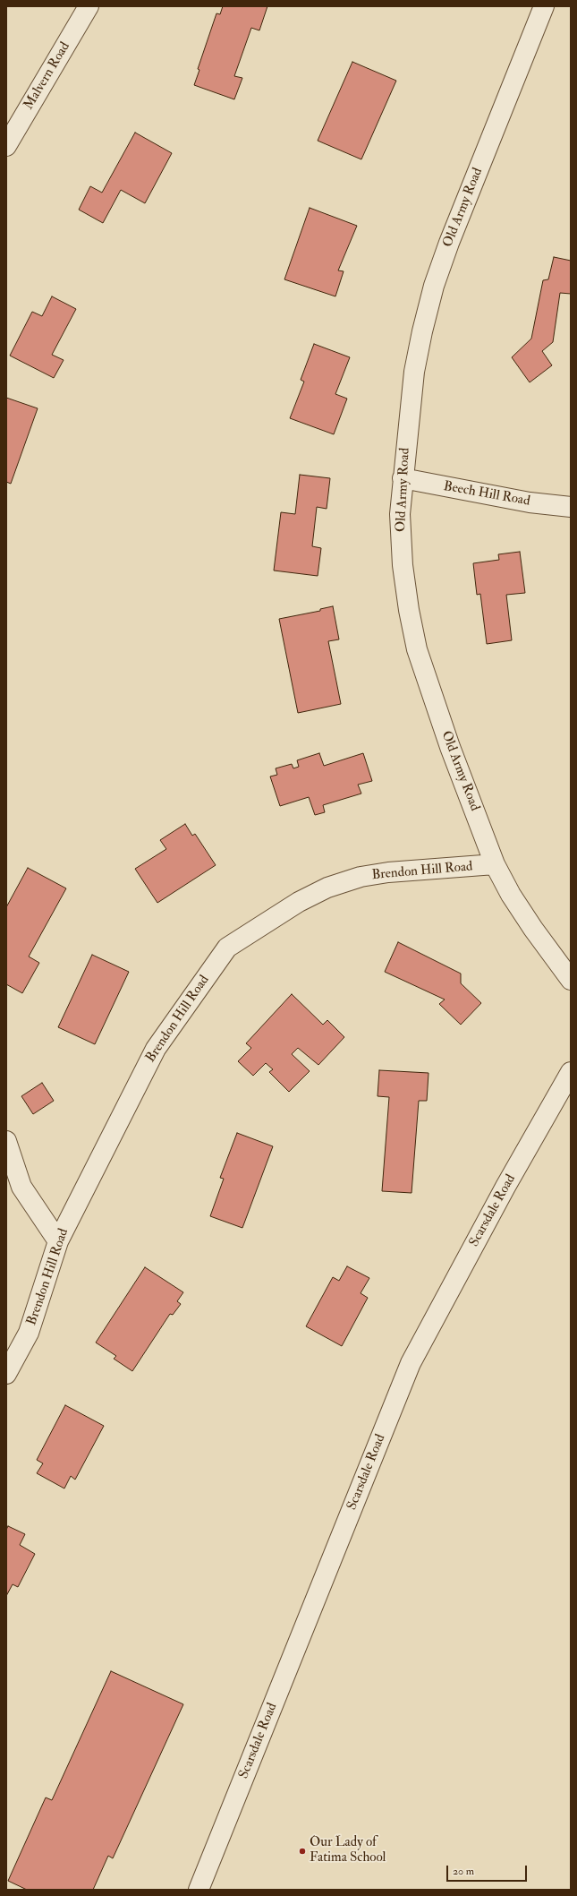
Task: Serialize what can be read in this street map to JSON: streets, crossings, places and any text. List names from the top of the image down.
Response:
{
  "streets": {
    "street": [
      "Malvern Road",
      "Old Army Road",
      "Beech Hill Road",
      "Brendon Hill Road",
      "Scarsdale Road"
    ]
  },
  "crossings": [
    ["Old Army Road", "Beech Hill Road"],
    ["Old Army Road", "Brendon Hill Road"]
  ],
  "places": ["Our Lady of Fatima School"],
  "scale_bar": "20 m"
}
